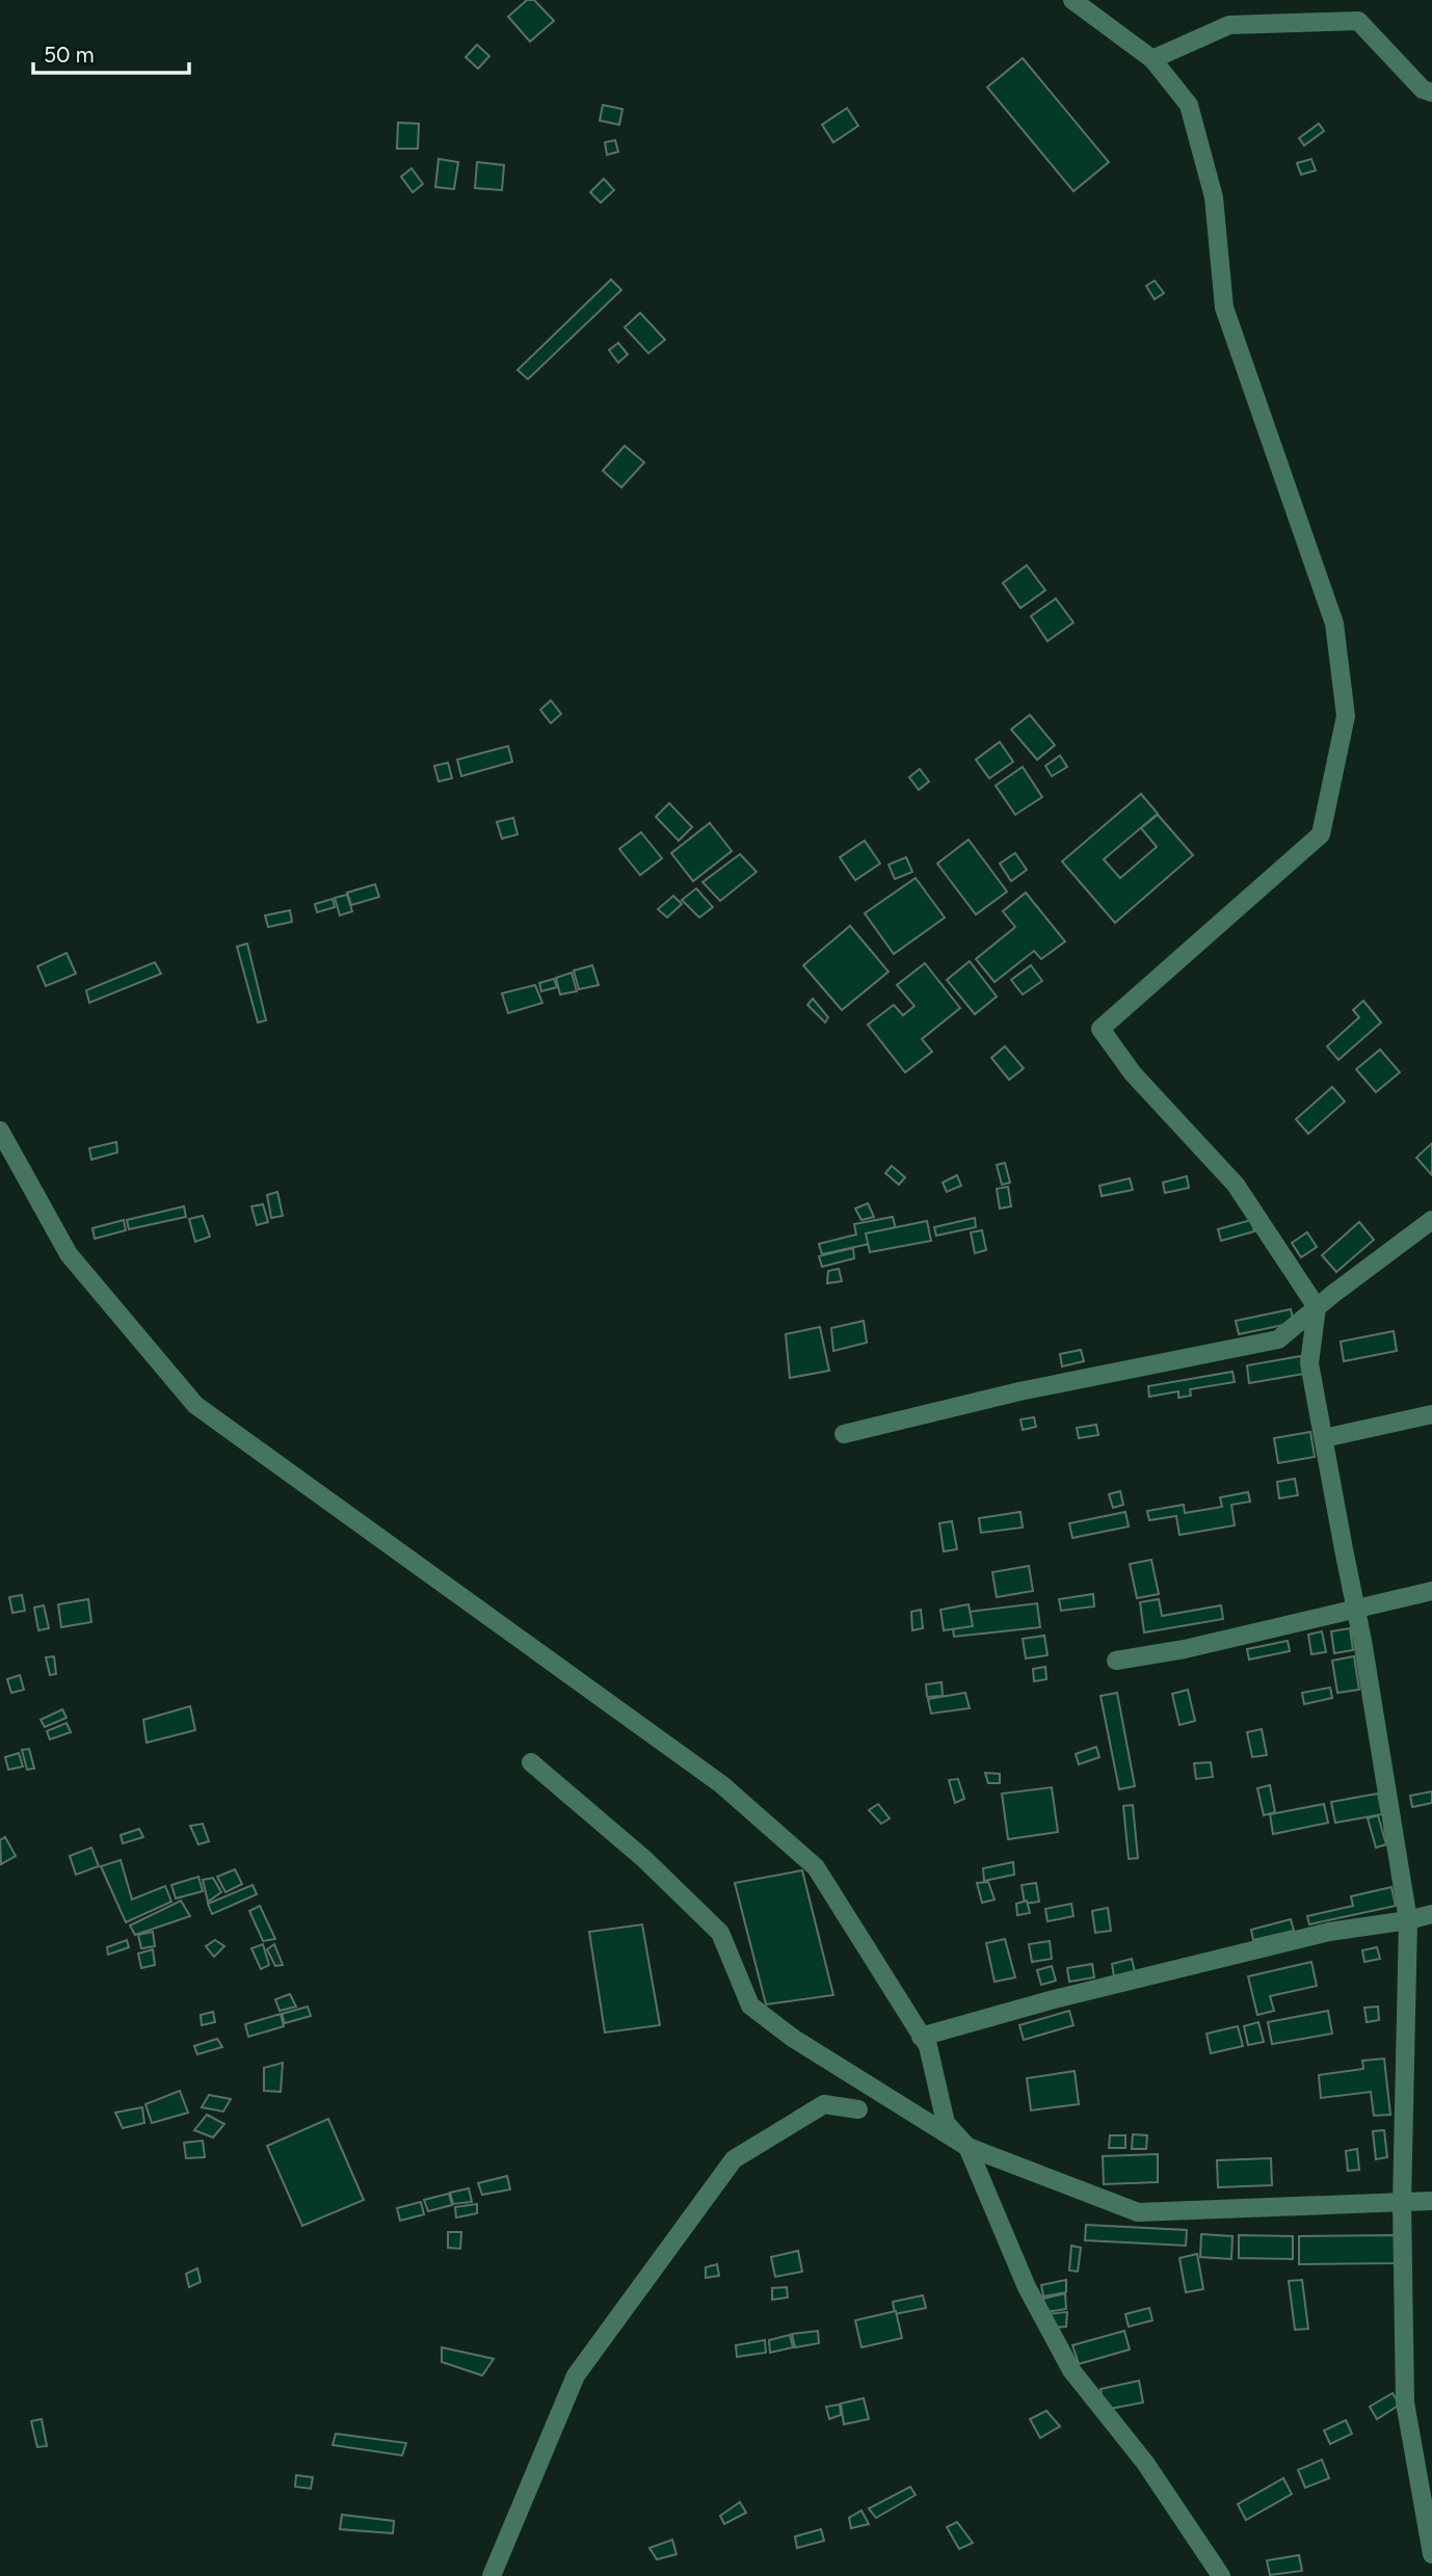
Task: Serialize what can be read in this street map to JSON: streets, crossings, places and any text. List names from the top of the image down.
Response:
{
  "scale_bar": "50 m"
}
